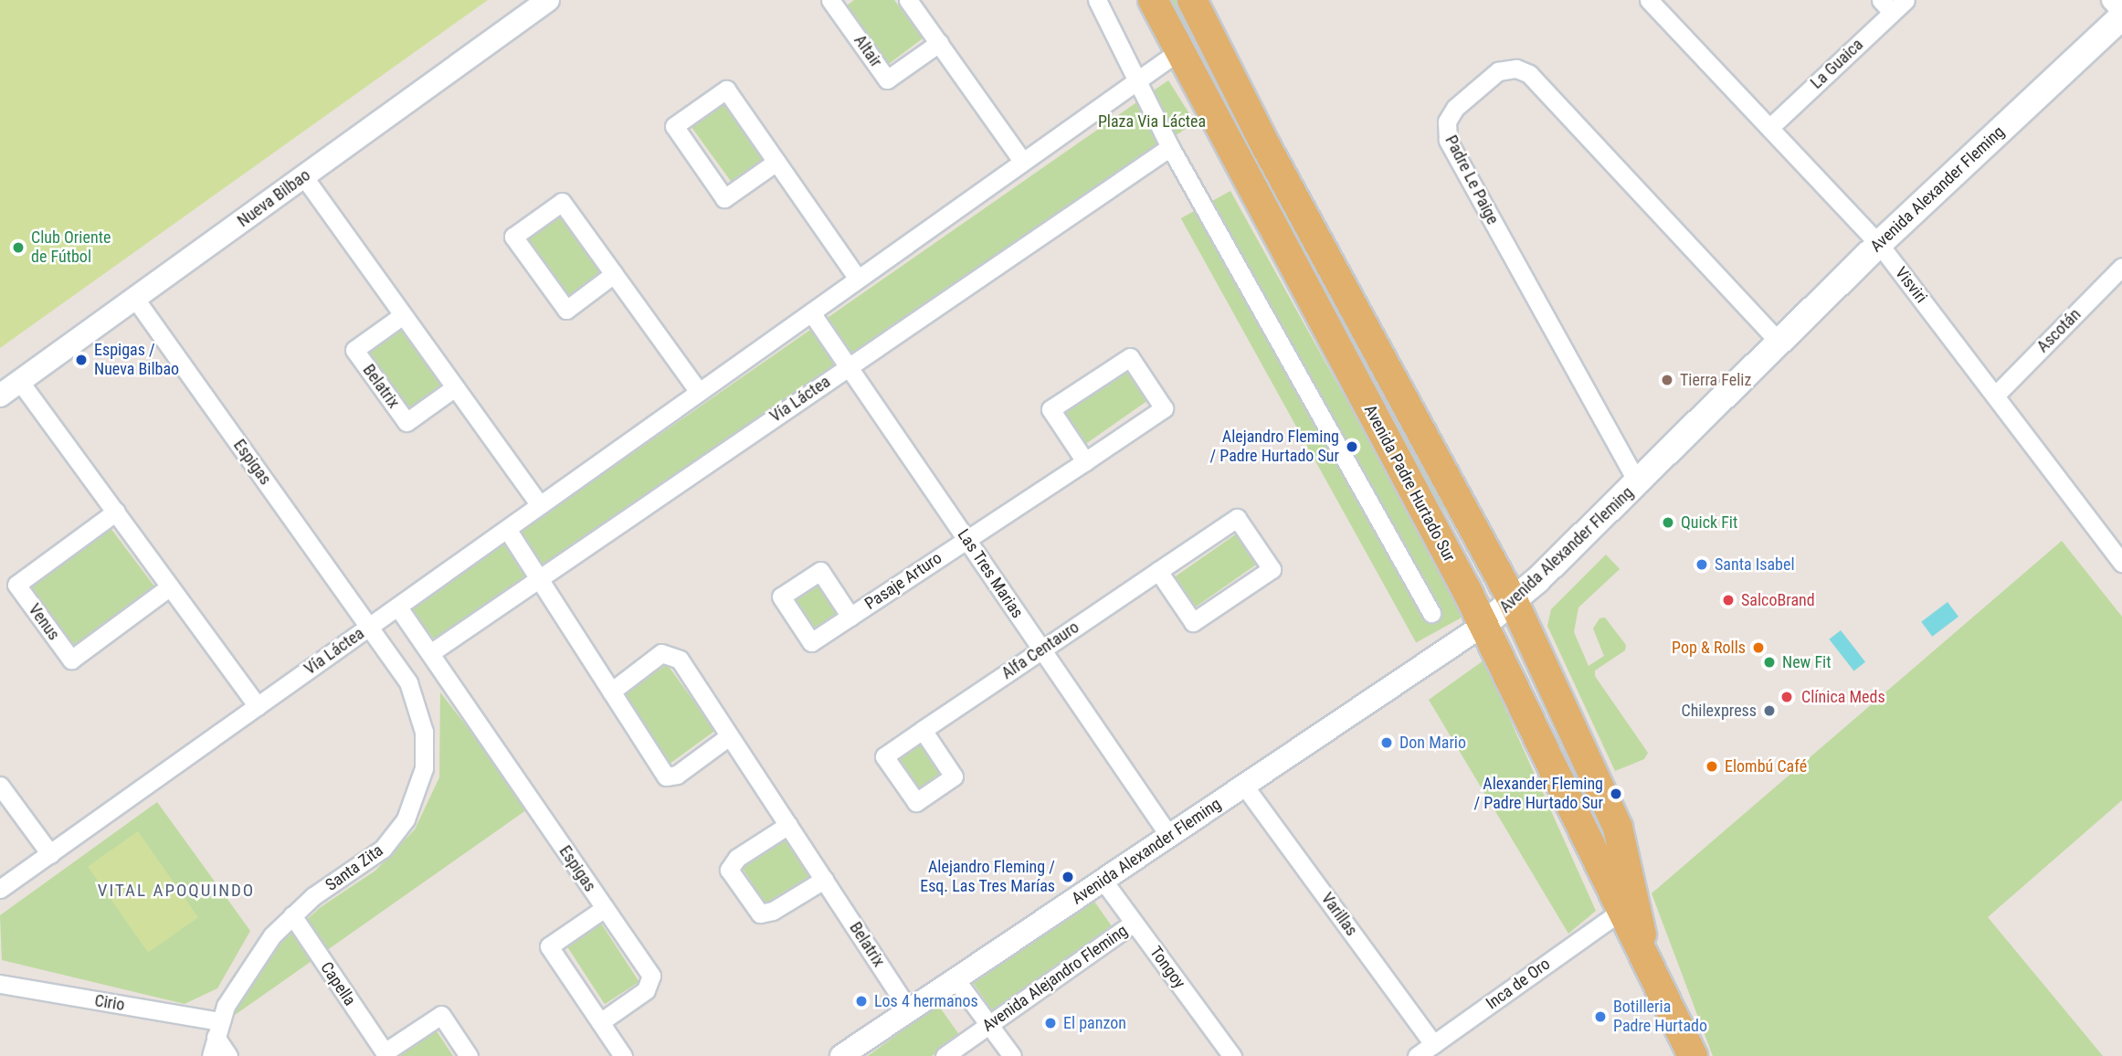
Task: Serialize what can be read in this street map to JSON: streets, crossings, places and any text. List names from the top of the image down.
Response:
{
  "streets": {
    "main road": ["Avenida Alexander Fleming", "Avenida Padre Hurtado Sur"],
    "street": [
      "Altair",
      "La Guaica",
      "Padre Le Paige",
      "Nueva Bilbao",
      "Visviri",
      "Ascotán",
      "Belatrix",
      "Vía Láctea",
      "Espigas",
      "Las Tres Marias",
      "Pasaje Arturo",
      "Venus",
      "Alfa Centauro",
      "Santa Zita",
      "Varillas",
      "Tongoy",
      "Avenida Alejandro Fleming",
      "Capella",
      "Inca de Oro",
      "Cirio"
    ]
  },
  "crossings": [
    ["La Guaica", "Visviri"],
    ["Padre Le Paige", "Avenida Alexander Fleming"],
    ["Avenida Alexander Fleming", "Visviri"],
    ["Avenida Alexander Fleming", "Belatrix"],
    ["Avenida Alexander Fleming", "Avenida Padre Hurtado Sur"],
    ["Avenida Alexander Fleming", "Las Tres Marias"],
    ["Avenida Alexander Fleming", "Varillas"],
    ["Avenida Alexander Fleming", "Tongoy"],
    ["Nueva Bilbao", "Espigas"],
    ["Visviri", "Ascotán"],
    ["Vía Láctea", "Espigas"],
    ["Vía Láctea", "Avenida Padre Hurtado Sur"],
    ["Vía Láctea", "Las Tres Marias"],
    ["Vía Láctea", "Santa Zita"],
    ["Espigas", "Santa Zita"],
    ["Avenida Padre Hurtado Sur", "Inca de Oro"],
    ["Las Tres Marias", "Pasaje Arturo"],
    ["Las Tres Marias", "Alfa Centauro"],
    ["Santa Zita", "Capella"],
    ["Santa Zita", "Cirio"],
    ["Varillas", "Inca de Oro"],
    ["Tongoy", "Avenida Alejandro Fleming"]
  ],
  "districts": ["VITAL APOQUINDO"],
  "parks": ["Plaza Via Láctea"],
  "places": [
    "Club Oriente de Fútbol",
    "Espigas / Nueva Bilbao",
    "Tierra Feliz",
    "Alejandro Fleming / Padre Hurtado Sur",
    "Quick Fit",
    "Santa Isabel",
    "SalcoBrand",
    "Pop & Rolls",
    "New Fit",
    "Clínica Meds",
    "Chilexpress",
    "Don Mario",
    "Elombú Café",
    "Alexander Fleming / Padre Hurtado Sur",
    "Alejandro Fleming / Esq. Las Tres Marías",
    "Los 4 hermanos",
    "Botilleria Padre Hurtado",
    "El panzon"
  ]
}
